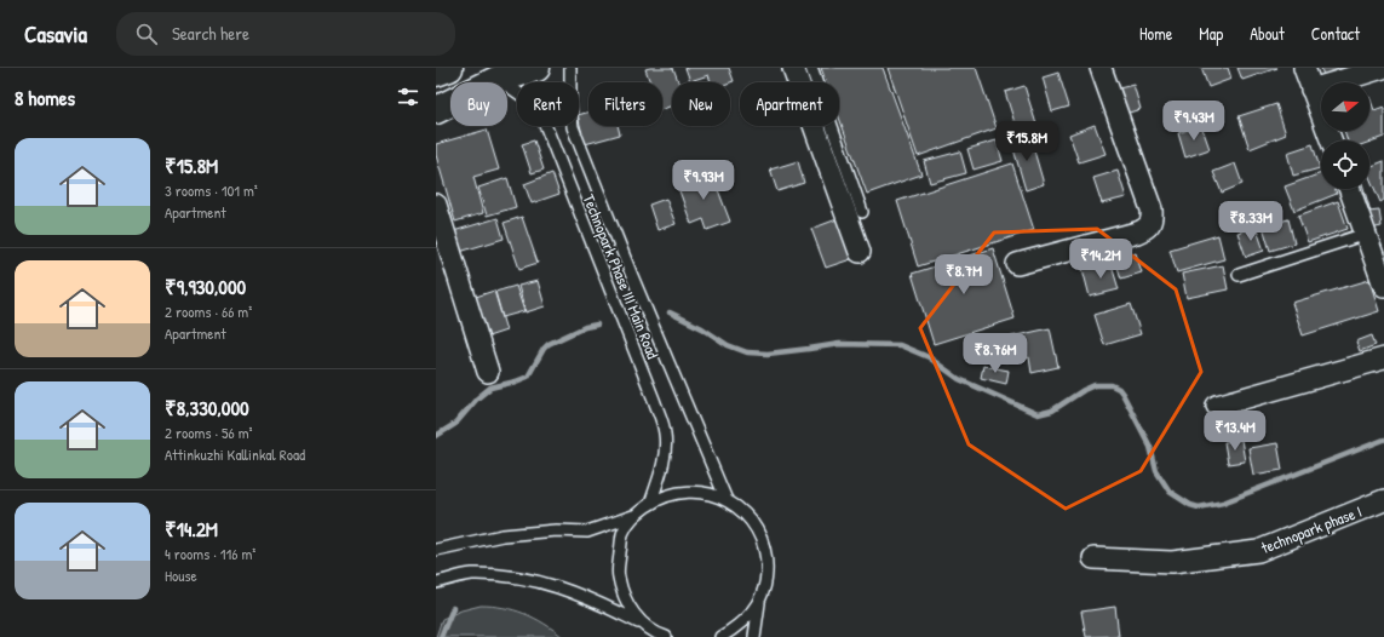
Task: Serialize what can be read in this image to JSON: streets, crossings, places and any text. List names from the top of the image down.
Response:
{
  "streets": {
    "street": ["technopark phase I"],
    "lane": ["Technopark Phase III Main Road"]
  },
  "north": "right",
  "page": {
    "header": "Casavia",
    "search": "Search here",
    "nav": [
      "Home",
      "Map",
      "About",
      "Contact"
    ],
    "heading": "8 homes",
    "chip": [
      "Buy",
      "Rent",
      "Filters",
      "New",
      "Apartment"
    ],
    "price": [
      "₹9.43M",
      "₹15.8M",
      "₹9.93M",
      "₹8.33M",
      "₹14.2M",
      "₹8.7M",
      "₹8.76M",
      "₹13.4M"
    ],
    "list": [
      {
        "name": "₹15.8M",
        "note": "3 rooms · 101 m² · Apartment"
      },
      {
        "name": "₹9,930,000",
        "note": "2 rooms · 66 m² · Apartment"
      },
      {
        "name": "₹8,330,000",
        "note": "2 rooms · 56 m² · Attinkuzhi Kallinkal Road"
      },
      {
        "name": "₹14.2M",
        "note": "4 rooms · 116 m² · House"
      }
    ]
  }
}
